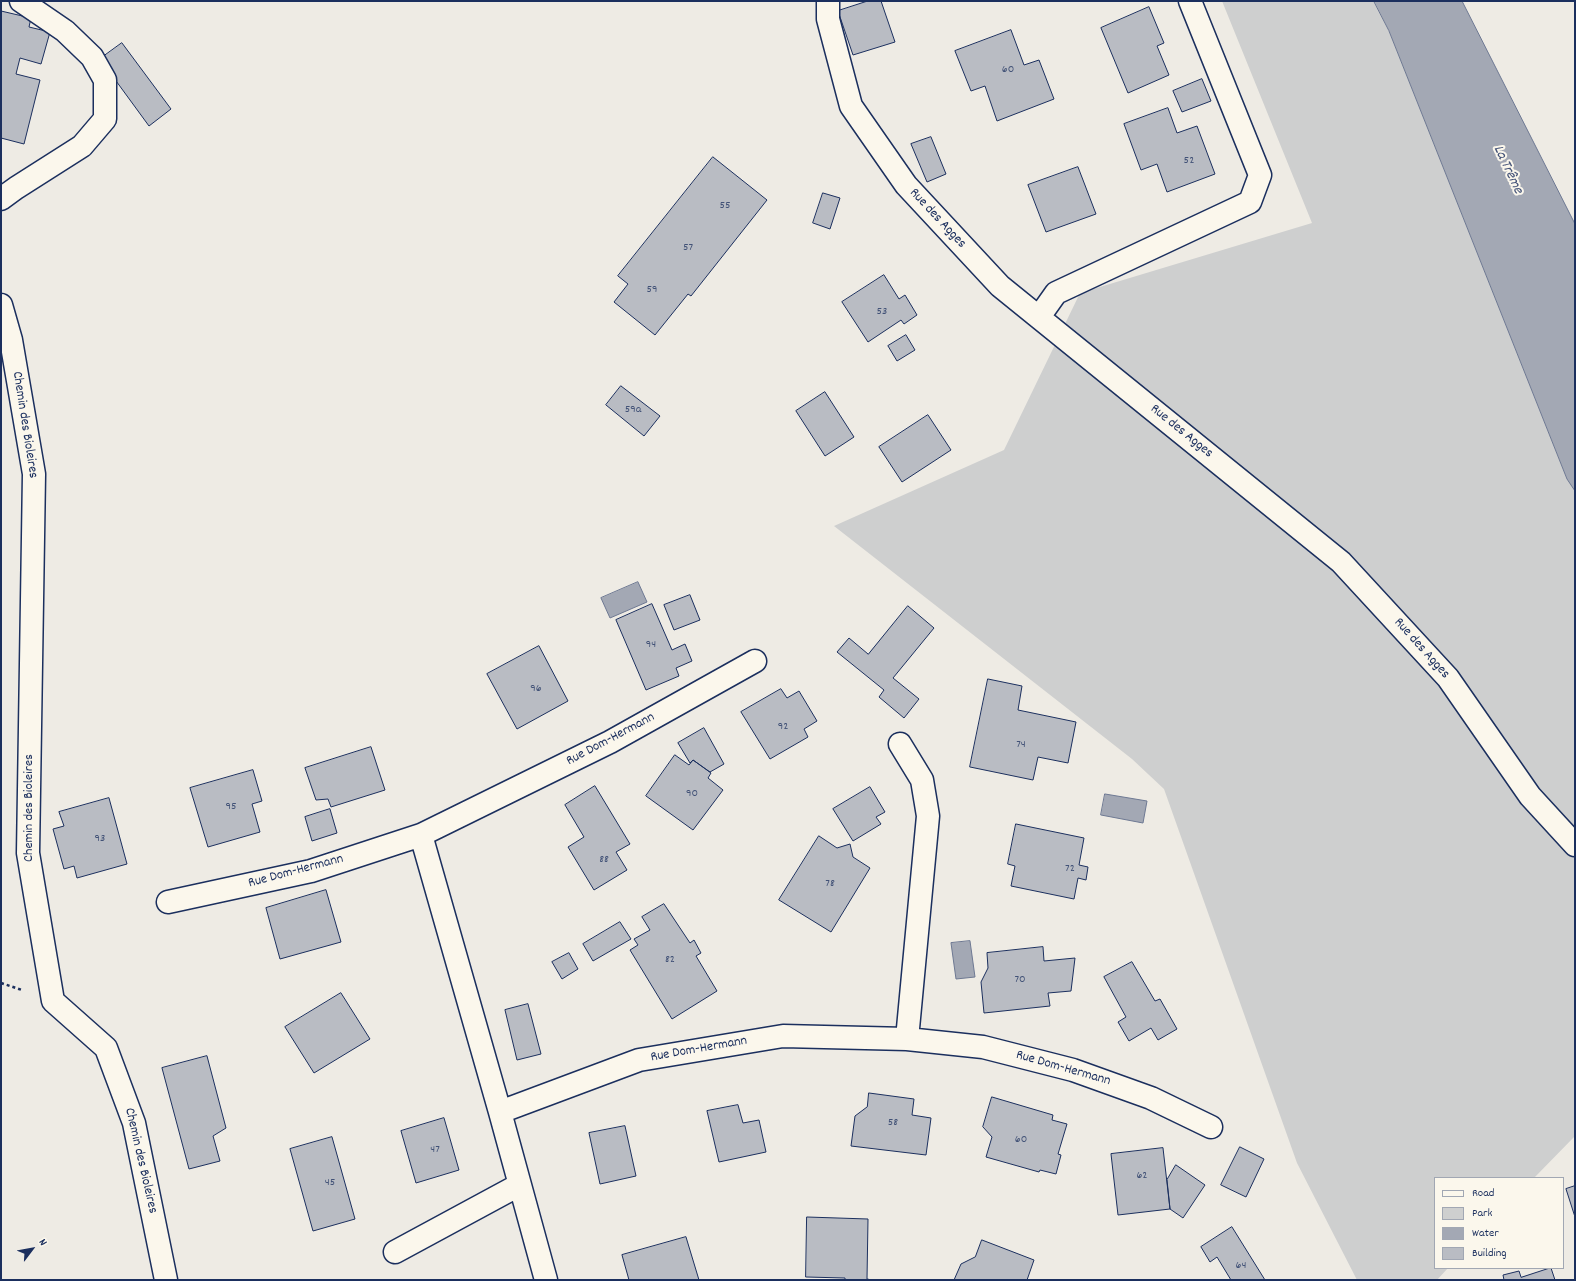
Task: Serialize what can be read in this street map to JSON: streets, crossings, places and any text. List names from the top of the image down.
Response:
{
  "streets": {
    "street": ["Rue des Agges", "Chemin des Bioleires", "Rue Dom-Hermann"]
  },
  "water": ["La Trême"],
  "house_numbers": [
    "60",
    "52",
    "55",
    "57",
    "59",
    "53",
    "59a",
    "94",
    "96",
    "92",
    "74",
    "90",
    "95",
    "93",
    "88",
    "72",
    "78",
    "82",
    "70",
    "58",
    "60",
    "47",
    "62",
    "45",
    "64"
  ],
  "legend": [
    "Road",
    "Park",
    "Water",
    "Building"
  ],
  "north": "top right"
}
